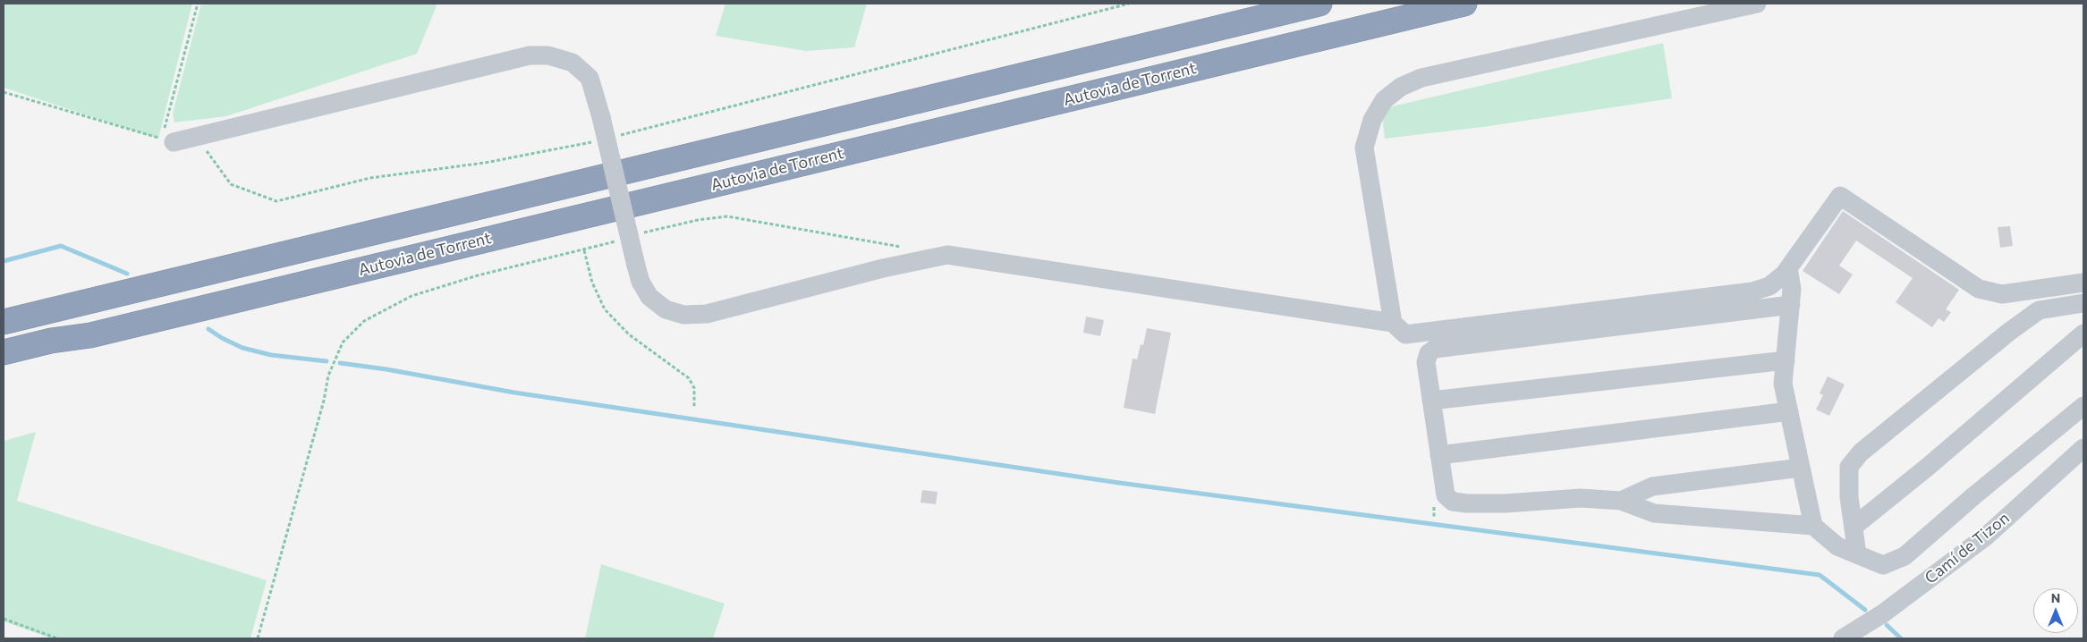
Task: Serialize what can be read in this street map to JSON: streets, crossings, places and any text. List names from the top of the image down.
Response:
{
  "streets": {
    "highway": ["Autovia de Torrent"],
    "street": ["Camí de Tizon"]
  },
  "north": "top"
}
